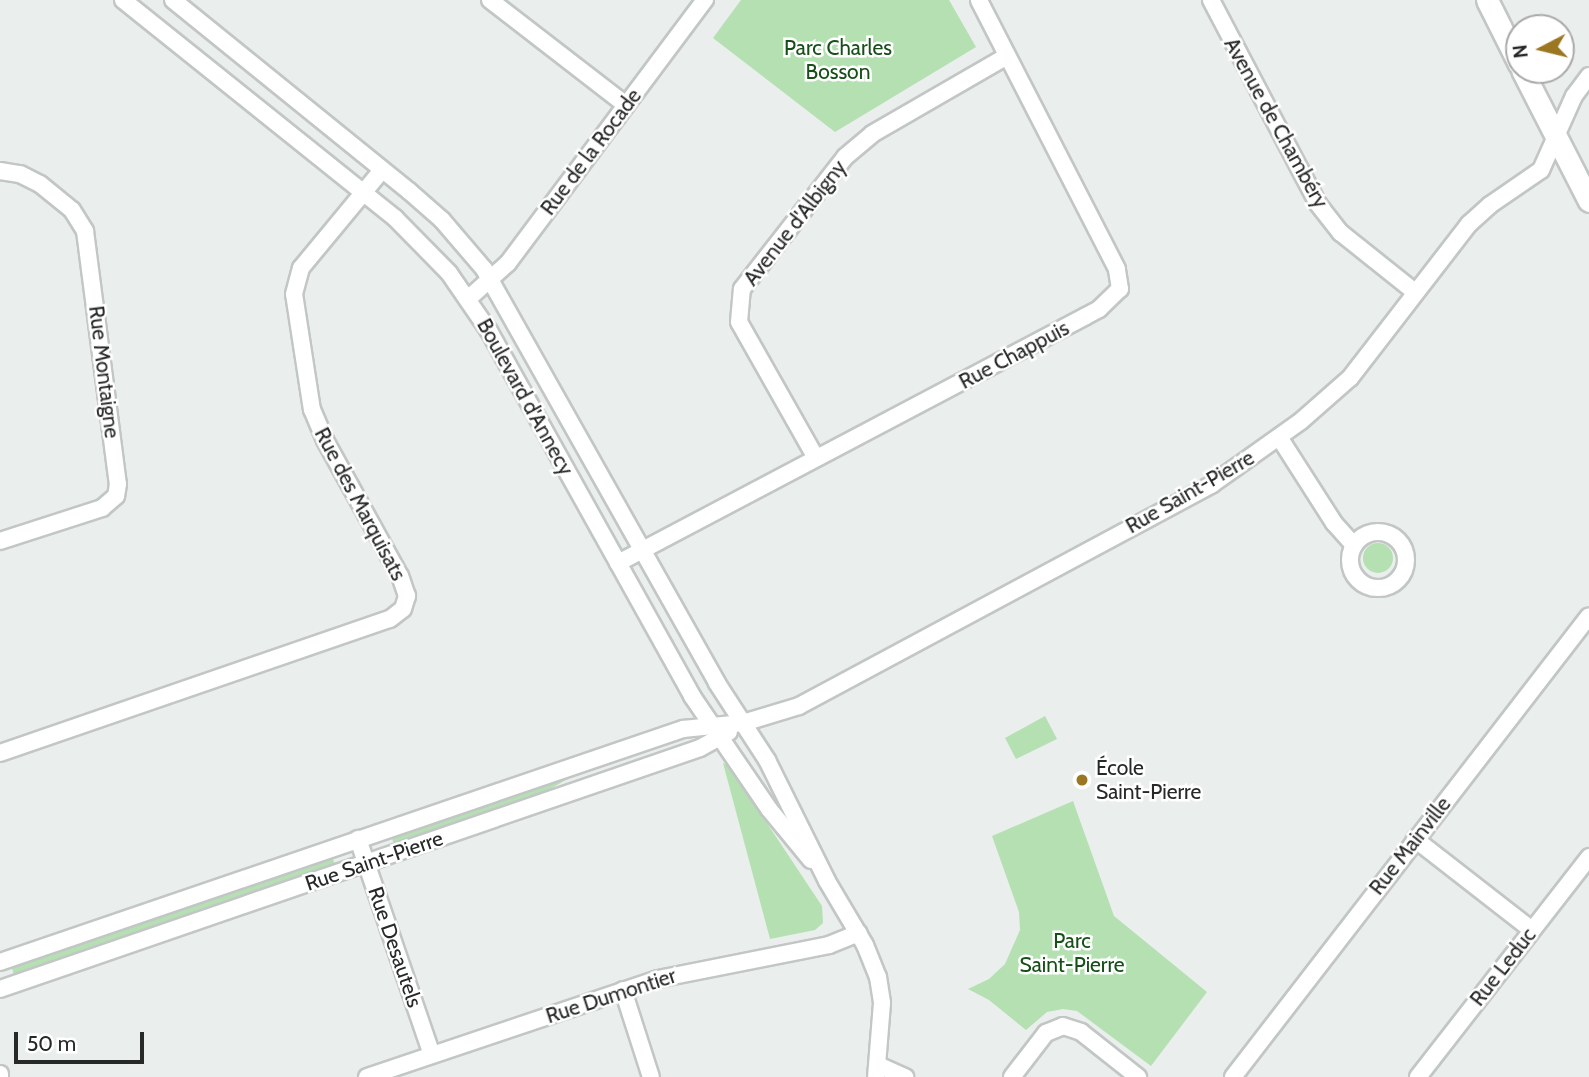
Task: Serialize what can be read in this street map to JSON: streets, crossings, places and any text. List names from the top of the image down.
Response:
{
  "streets": {
    "street": [
      "Avenue de Chambéry",
      "Rue de la Rocade",
      "Avenue d'Albigny",
      "Rue Chappuis",
      "Rue Montaigne",
      "Boulevard d'Annecy",
      "Rue Saint-Pierre",
      "Rue des Marquisats",
      "Rue Mainville",
      "Rue Desautels",
      "Rue Leduc",
      "Rue Dumontier"
    ]
  },
  "crossings": [
    ["Avenue de Chambéry", "Rue Saint-Pierre"],
    ["Rue de la Rocade", "Boulevard d'Annecy"],
    ["Avenue d'Albigny", "Rue Chappuis"],
    ["Rue Chappuis", "Boulevard d'Annecy"],
    ["Boulevard d'Annecy", "Rue Saint-Pierre"],
    ["Boulevard d'Annecy", "Rue des Marquisats"],
    ["Boulevard d'Annecy", "Rue Dumontier"],
    ["Rue Saint-Pierre", "Rue Desautels"],
    ["Rue Desautels", "Rue Dumontier"]
  ],
  "parks": ["Parc Charles Bosson", "Parc Saint-Pierre"],
  "places": ["École Saint-Pierre"],
  "scale_bar": "50 m",
  "north": "left"
}
